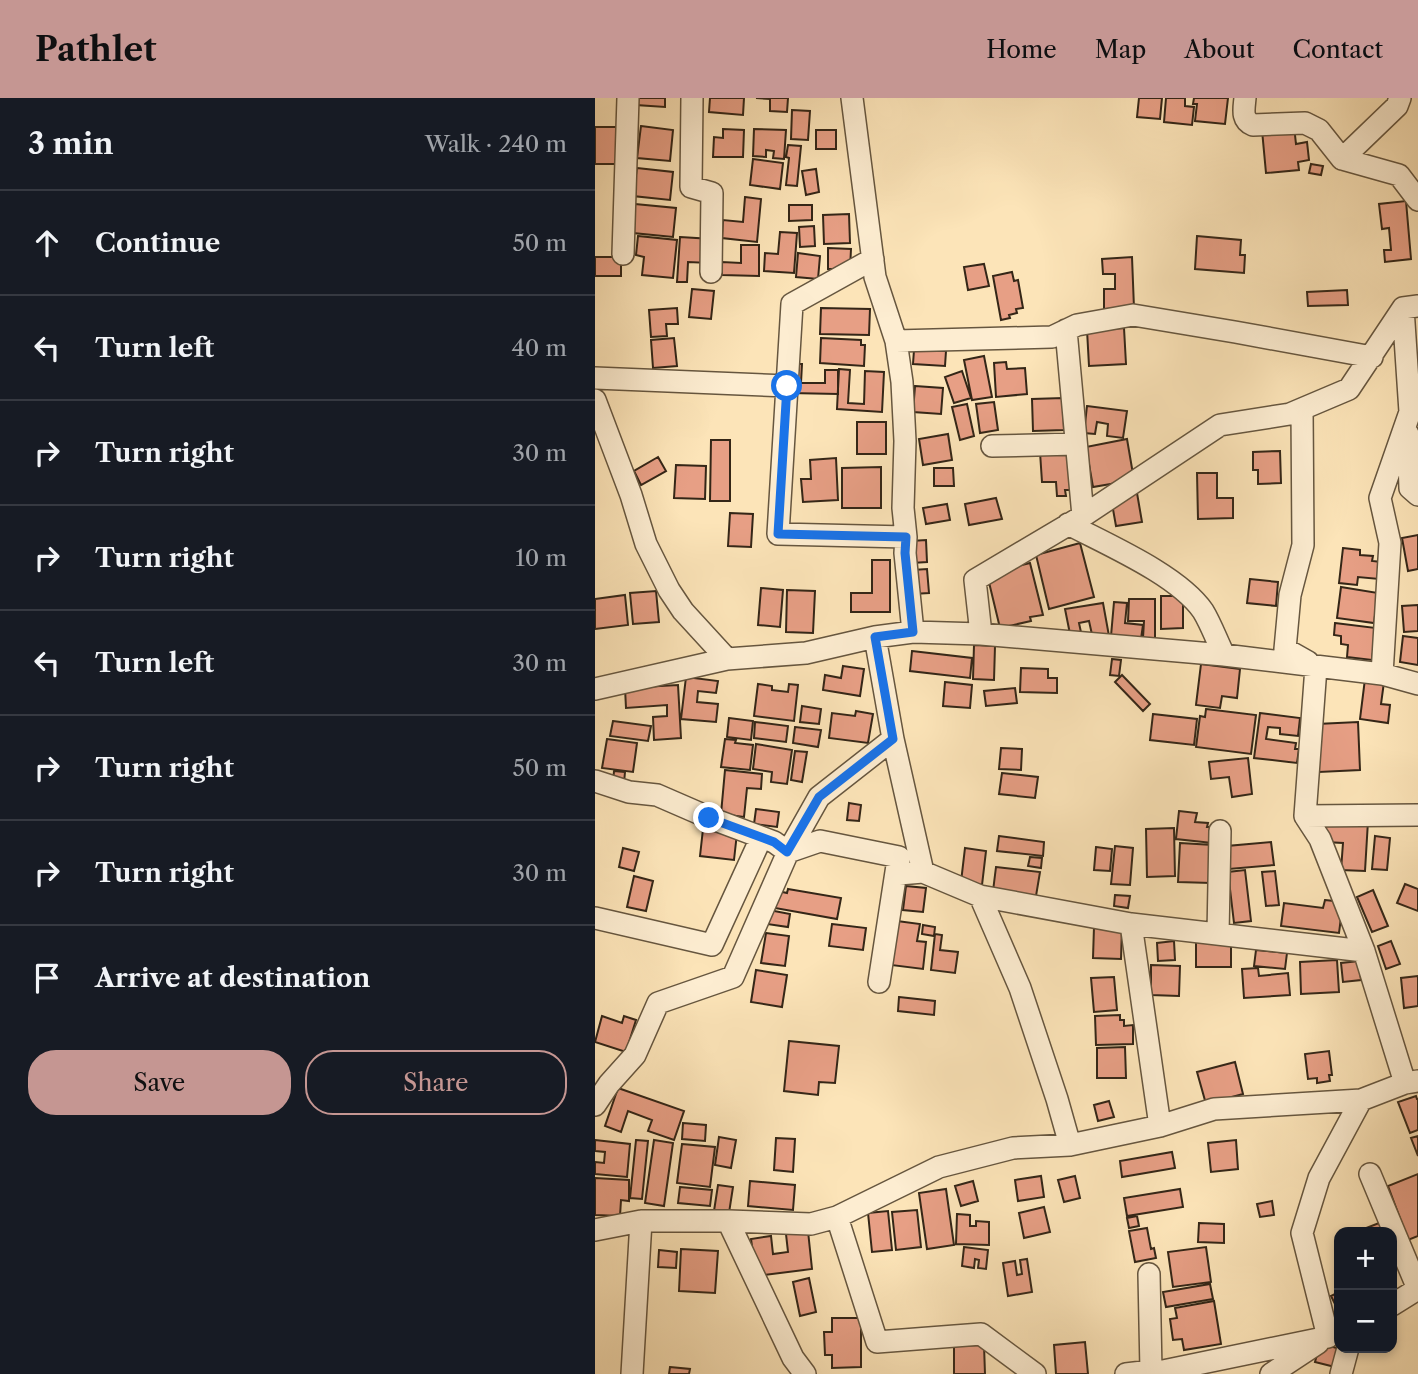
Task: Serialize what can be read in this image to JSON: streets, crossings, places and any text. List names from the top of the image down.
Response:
{
  "page": {
    "header": "Pathlet",
    "nav": [
      "Home",
      "Map",
      "About",
      "Contact"
    ],
    "heading": ["3 min", "Walk · 240 m"],
    "list": [
      ["Continue", "50 m"],
      ["Turn left", "40 m"],
      ["Turn right", "30 m"],
      ["Turn right", "10 m"],
      ["Turn left", "30 m"],
      ["Turn right", "50 m"],
      ["Turn right", "30 m"],
      "Arrive at destination"
    ],
    "buttons": ["Save", "Share"],
    "map_buttons": ["+", "−"]
  }
}
